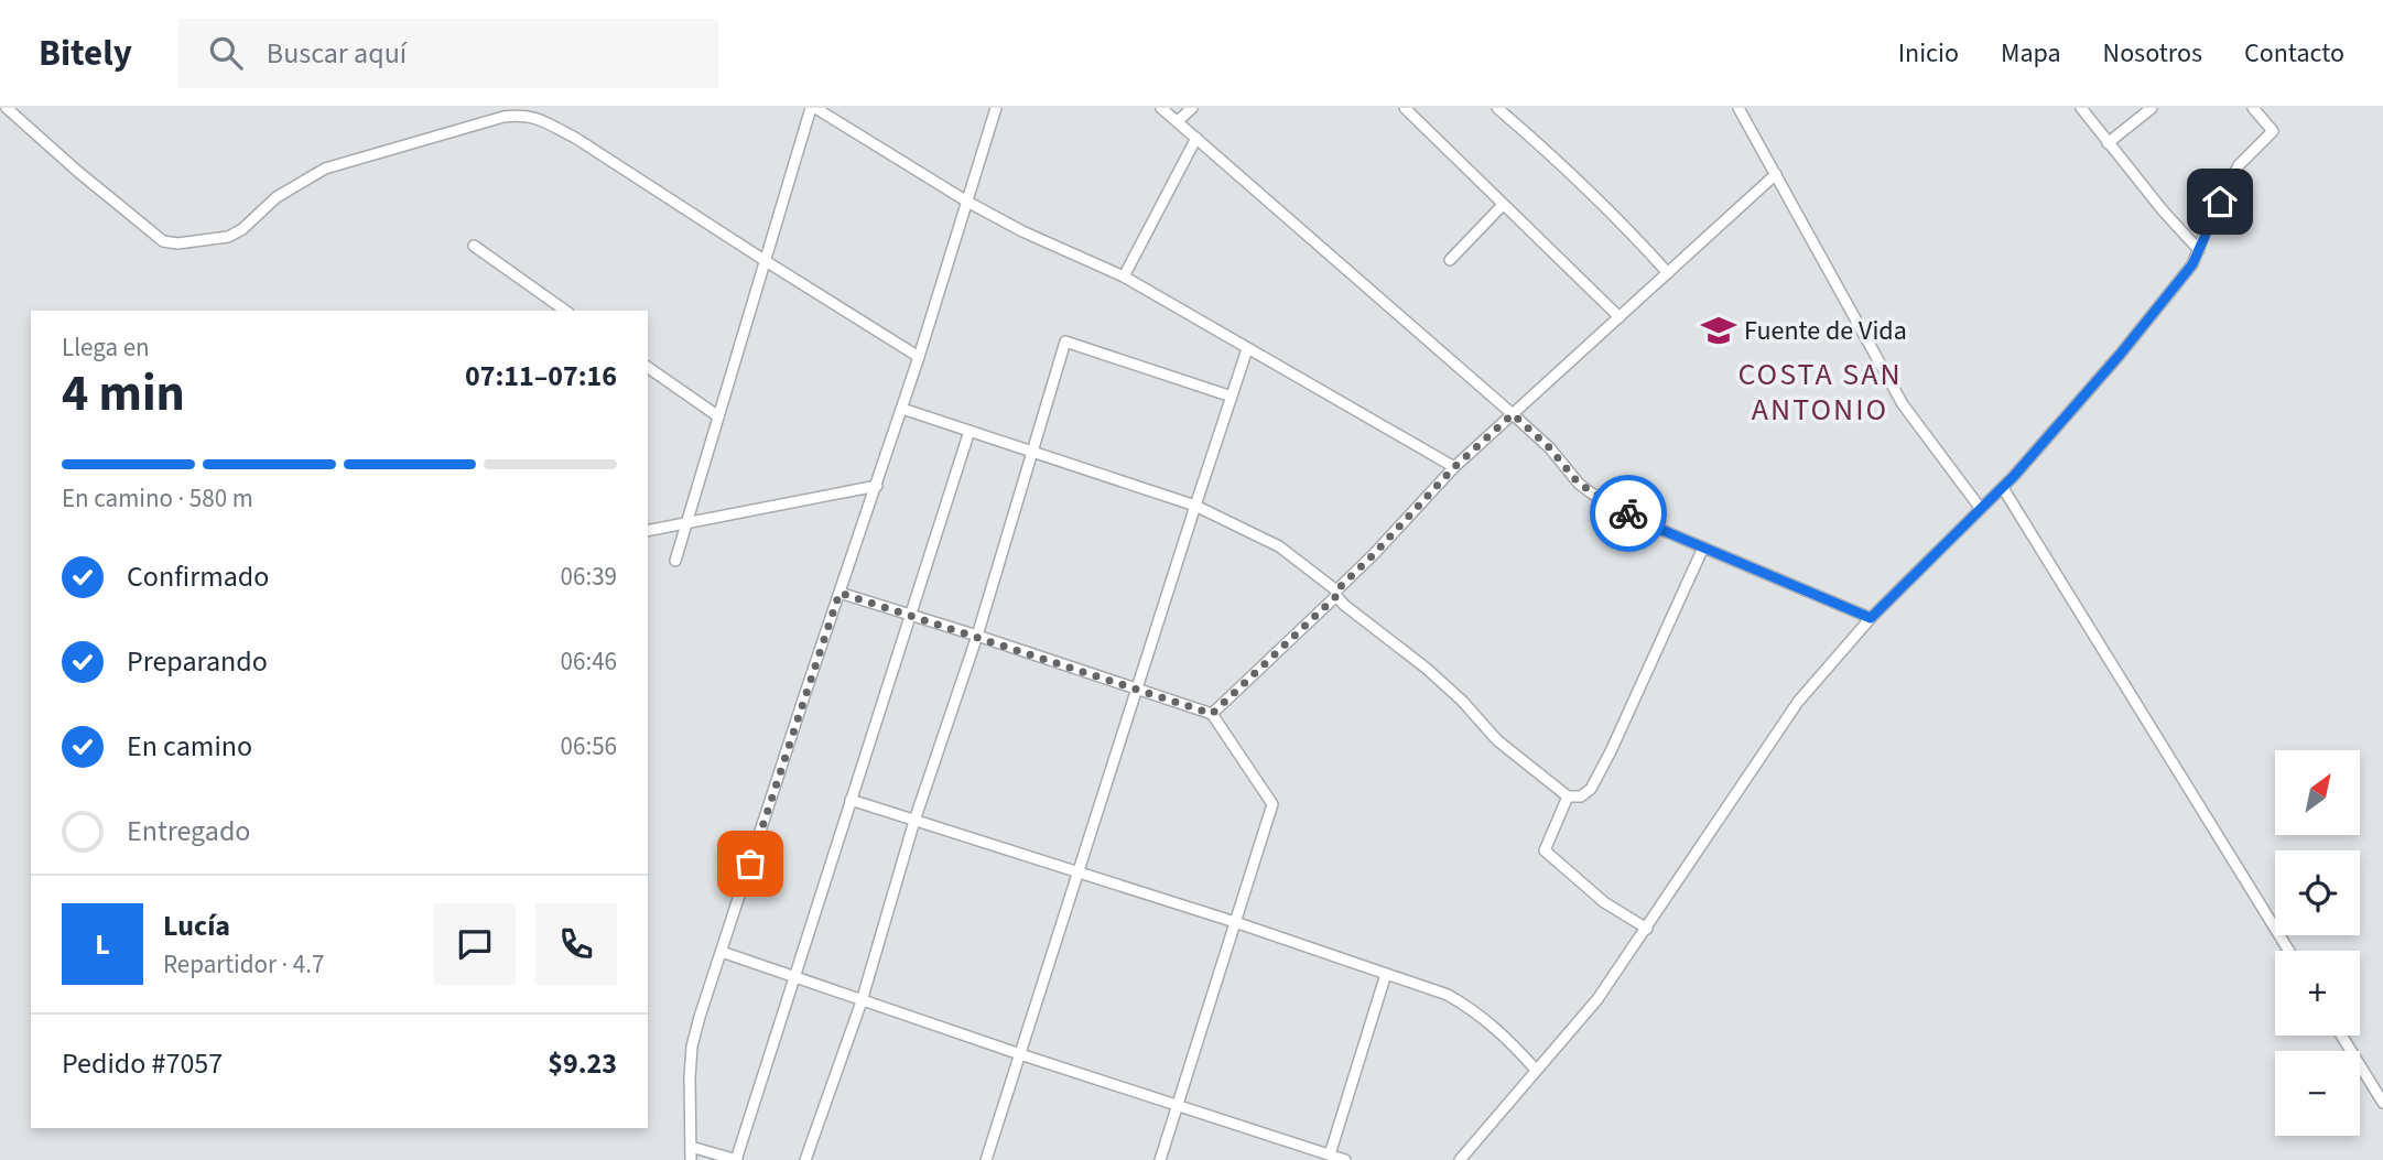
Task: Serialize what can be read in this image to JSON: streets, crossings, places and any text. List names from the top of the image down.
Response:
{
  "districts": ["COSTA SAN ANTONIO"],
  "places": {
    "school or university": ["Fuente de Vida"]
  },
  "north": "top right",
  "page": {
    "header": "Bitely",
    "search": "Buscar aquí",
    "nav": [
      "Inicio",
      "Mapa",
      "Nosotros",
      "Contacto"
    ],
    "heading": ["4 min", "Llega en", "07:11–07:16"],
    "panel": [
      "Lucía",
      "Repartidor · 4.7",
      "Pedido #7057",
      "$9.23"
    ],
    "bar": "En camino · 580 m",
    "list": [
      ["Confirmado", "06:39"],
      ["Preparando", "06:46"],
      ["En camino", "06:56"],
      "Entregado"
    ],
    "map_buttons": ["+", "−"],
    "round": "L"
  }
}
